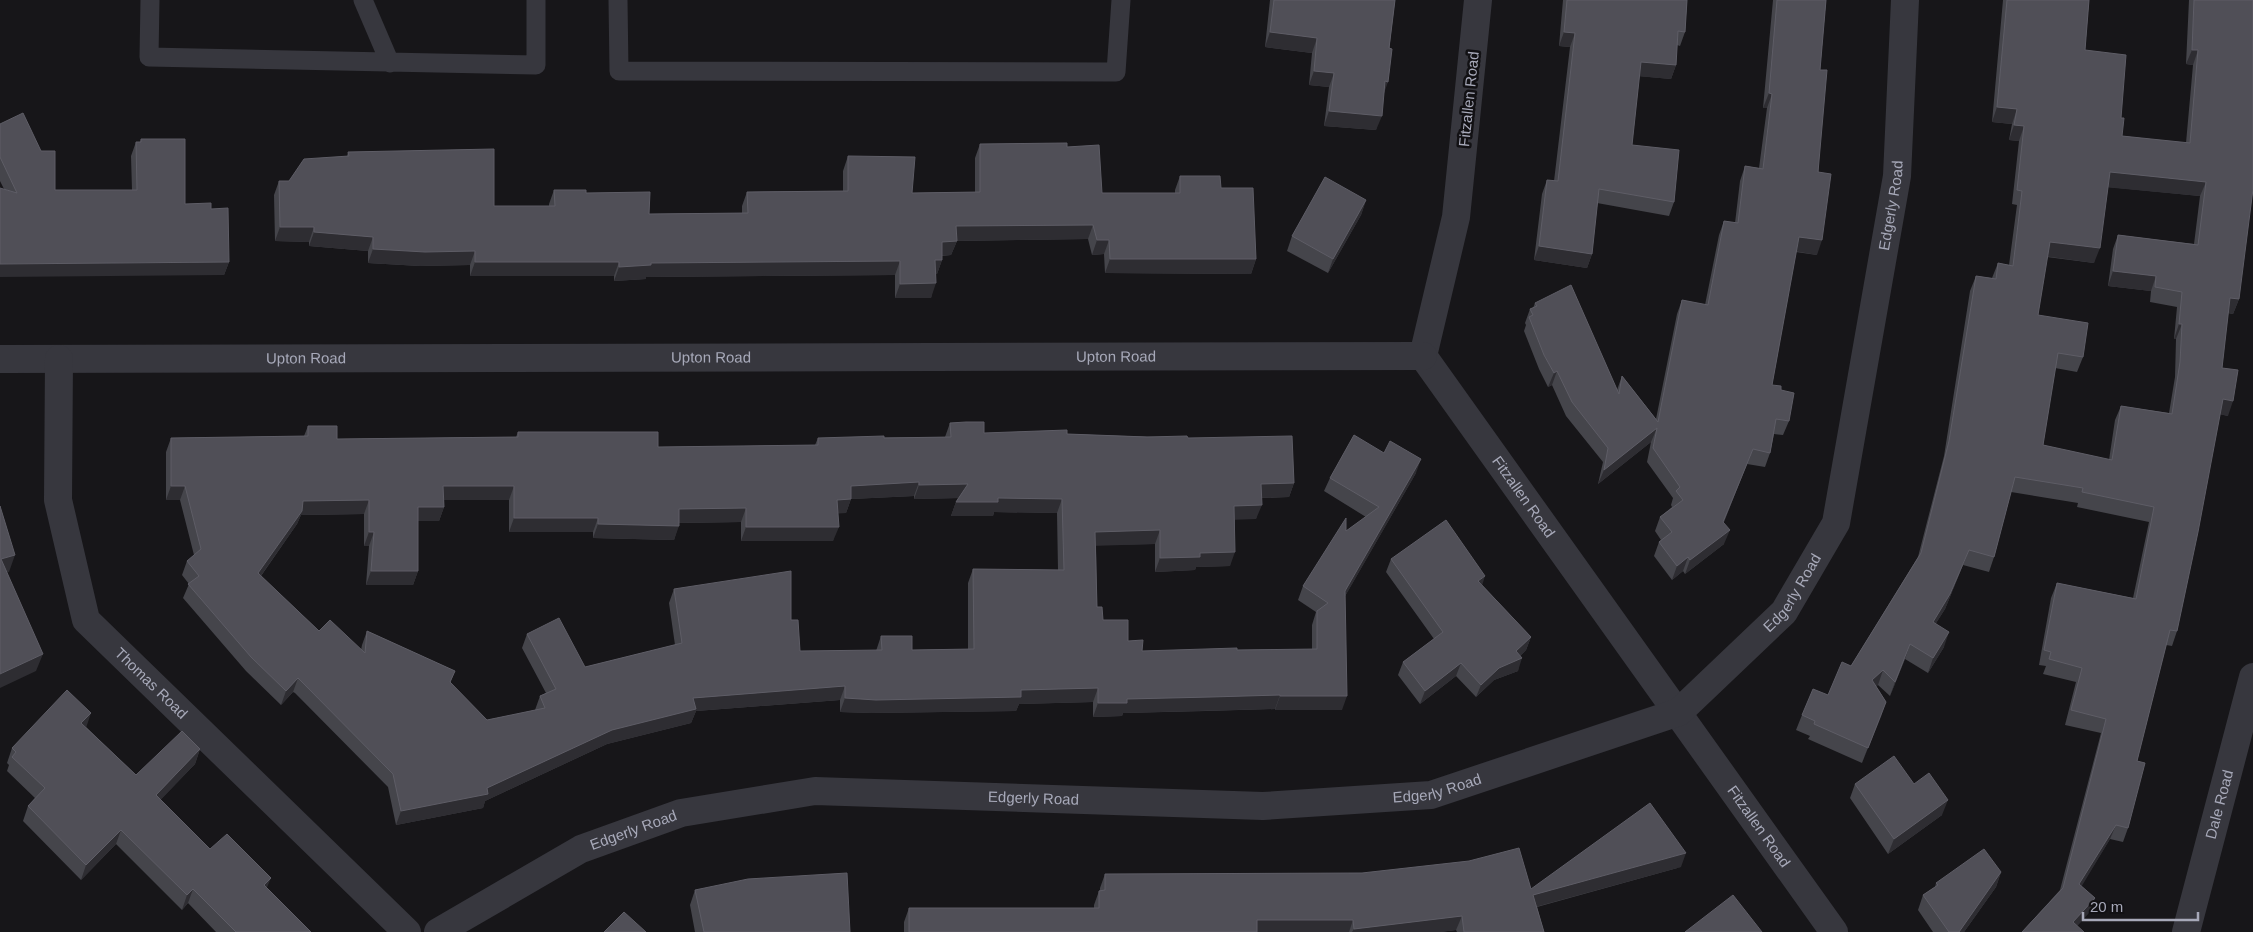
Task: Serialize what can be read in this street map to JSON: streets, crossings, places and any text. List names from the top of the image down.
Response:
{
  "streets": {
    "street": [
      "Fitzallen Road",
      "Edgerly Road",
      "Upton Road",
      "Thomas Road",
      "Dale Road"
    ]
  },
  "crossings": [
    ["Fitzallen Road", "Edgerly Road"],
    ["Fitzallen Road", "Upton Road"],
    ["Upton Road", "Thomas Road"]
  ],
  "scale_bar": "20 m"
}
